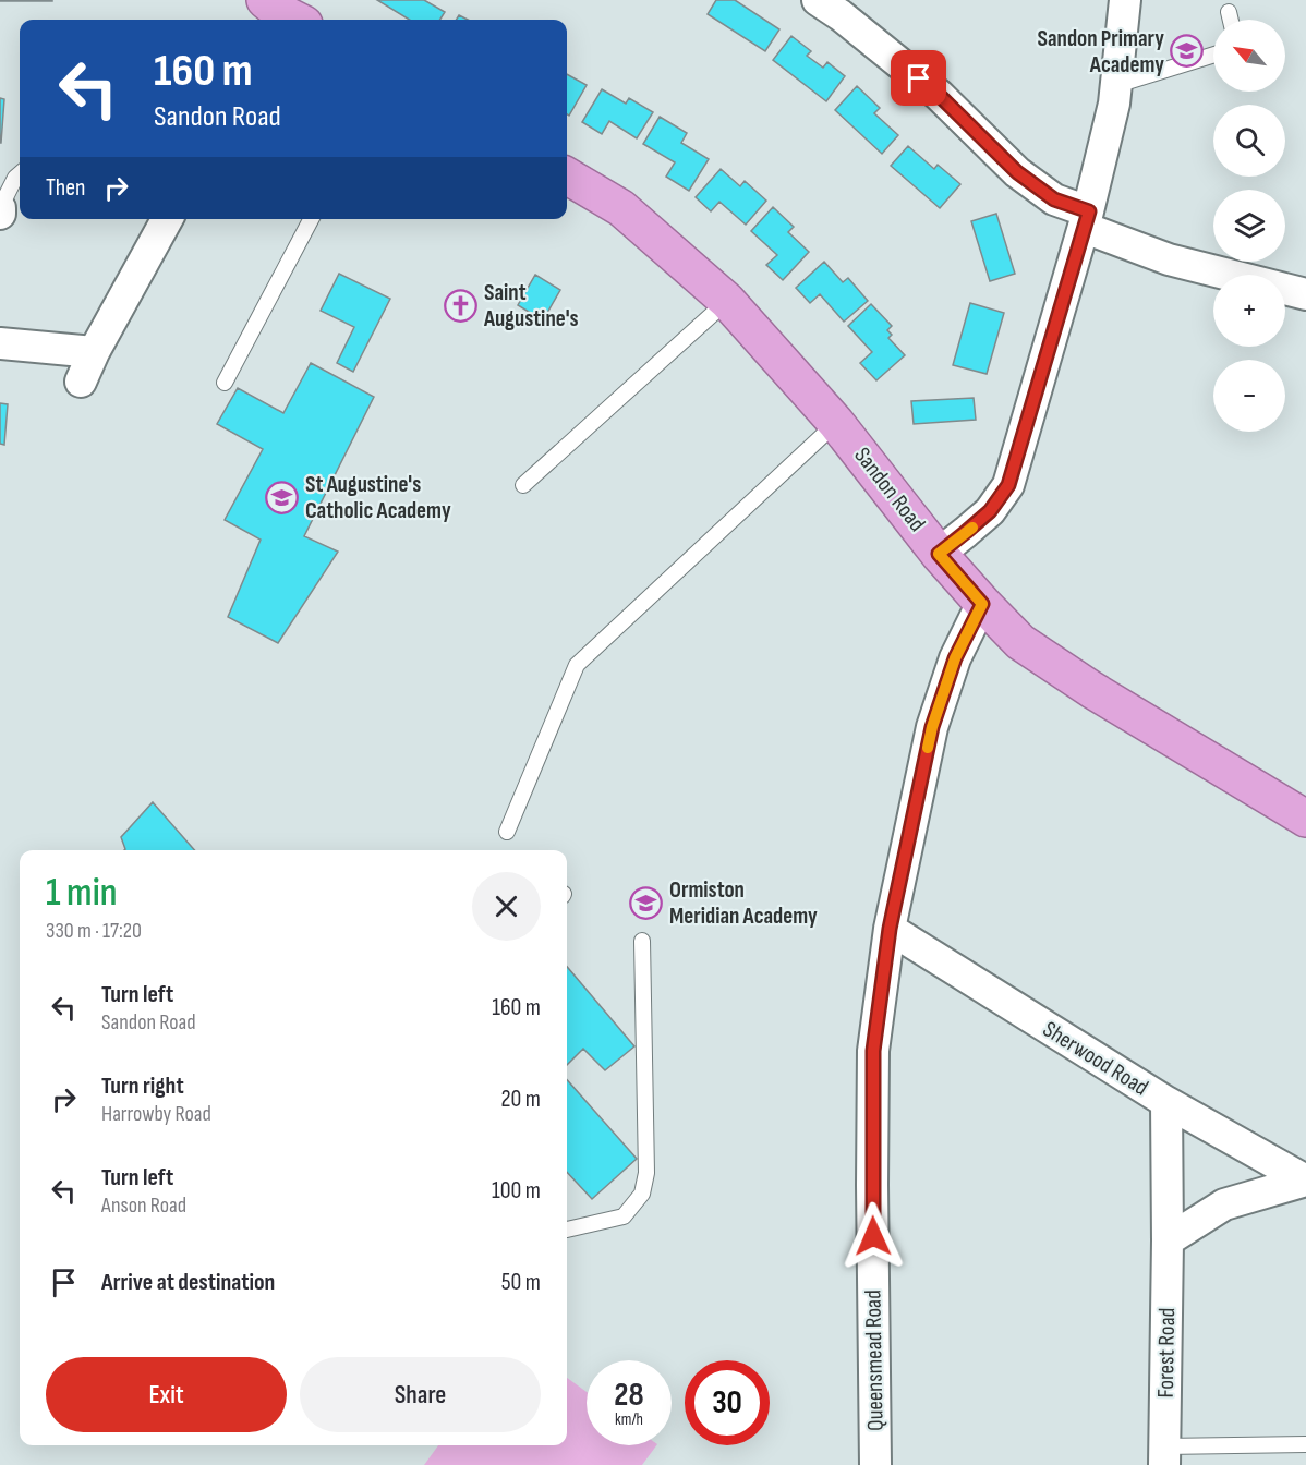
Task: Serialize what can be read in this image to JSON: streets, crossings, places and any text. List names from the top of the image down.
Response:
{
  "streets": {
    "highway": ["Sandon Road"],
    "street": ["Sherwood Road", "Forest Road", "Queensmead Road"]
  },
  "crossings": [
    ["Sandon Road", "Queensmead Road"],
    ["Sherwood Road", "Forest Road"],
    ["Sherwood Road", "Queensmead Road"]
  ],
  "places": {
    "school or university": ["Sandon Primary Academy", "St Augustine's Catholic Academy", "Ormiston Meridian Academy"],
    "church": ["Saint Augustine's"]
  },
  "north": "top left",
  "page": {
    "map_buttons": ["+", "−"],
    "turn": ["160 m", "Sandon Road"],
    "then": "Then",
    "heading": ["1 min", "330 m · 17:20"],
    "list": [
      {
        "name": "Turn left",
        "note": "Sandon Road",
        "value": "160 m"
      },
      {
        "name": "Turn right",
        "note": "Harrowby Road",
        "value": "20 m"
      },
      {
        "name": "Turn left",
        "note": "Anson Road",
        "value": "100 m"
      },
      {
        "name": "Arrive at destination",
        "value": "50 m"
      }
    ],
    "buttons": ["Exit", "Share"],
    "speed": "28 km/h",
    "limit": "30"
  }
}
